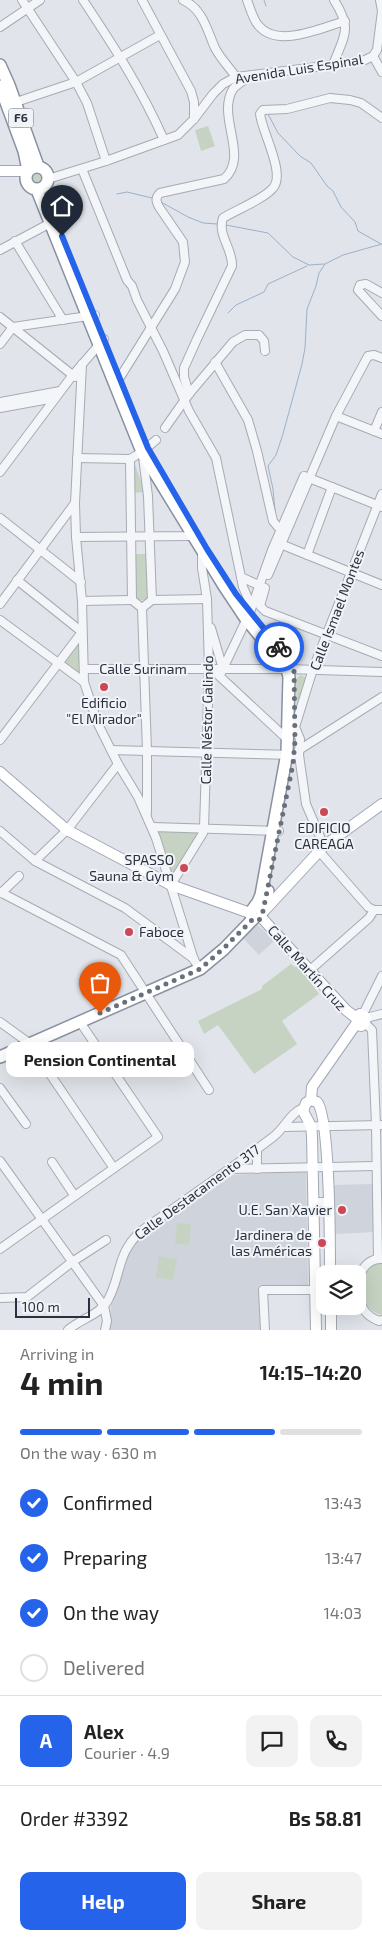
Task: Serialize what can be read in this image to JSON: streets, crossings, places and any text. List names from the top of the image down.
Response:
{
  "streets": {
    "highway": ["F6"],
    "main road": ["Calle Martín Cruz"],
    "street": [
      "Avenida Luis Espinal",
      "Calle Ismael Montes",
      "Calle Surinam",
      "Calle Néstor Galindo",
      "Calle Destacamento 317"
    ]
  },
  "crossings": [
    ["Avenida Luis Espinal", "F6"],
    ["F6", "Calle Surinam"],
    ["F6", "Calle Néstor Galindo"],
    ["Calle Ismael Montes", "Calle Surinam"],
    ["Calle Surinam", "Calle Néstor Galindo"]
  ],
  "places": [
    "Edificio \"El Mirador\"",
    "EDIFICIO CAREAGA",
    "SPASSO Sauna & Gym",
    "Faboce",
    "Pension Continental",
    "U.E. San Xavier",
    "Jardinera de las Américas"
  ],
  "scale_bar": "100 m",
  "page": {
    "bubble": "Pension Continental",
    "scale": "100 m",
    "heading": ["4 min", "Arriving in", "14:15–14:20"],
    "panel": [
      "Alex",
      "Courier · 4.9",
      "Order #3392",
      "Bs 58.81"
    ],
    "bar": "On the way · 630 m",
    "list": [
      ["Confirmed", "13:43"],
      ["Preparing", "13:47"],
      ["On the way", "14:03"],
      "Delivered"
    ],
    "round": "A",
    "buttons": ["Help", "Share"]
  }
}
